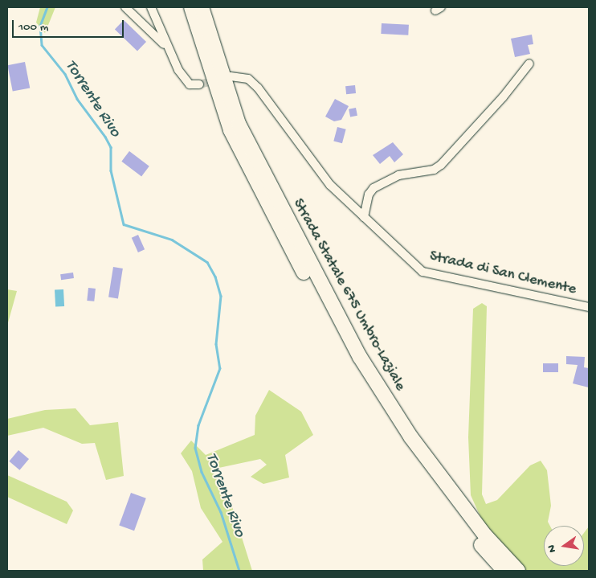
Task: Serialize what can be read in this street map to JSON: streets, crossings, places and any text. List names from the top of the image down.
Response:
{
  "streets": {
    "highway": ["Strada Statale 675 Umbro-Laziale"],
    "street": ["Strada di San Clemente"]
  },
  "water": ["Torrente Rivo"],
  "scale_bar": "100 m",
  "north": "left"
}
